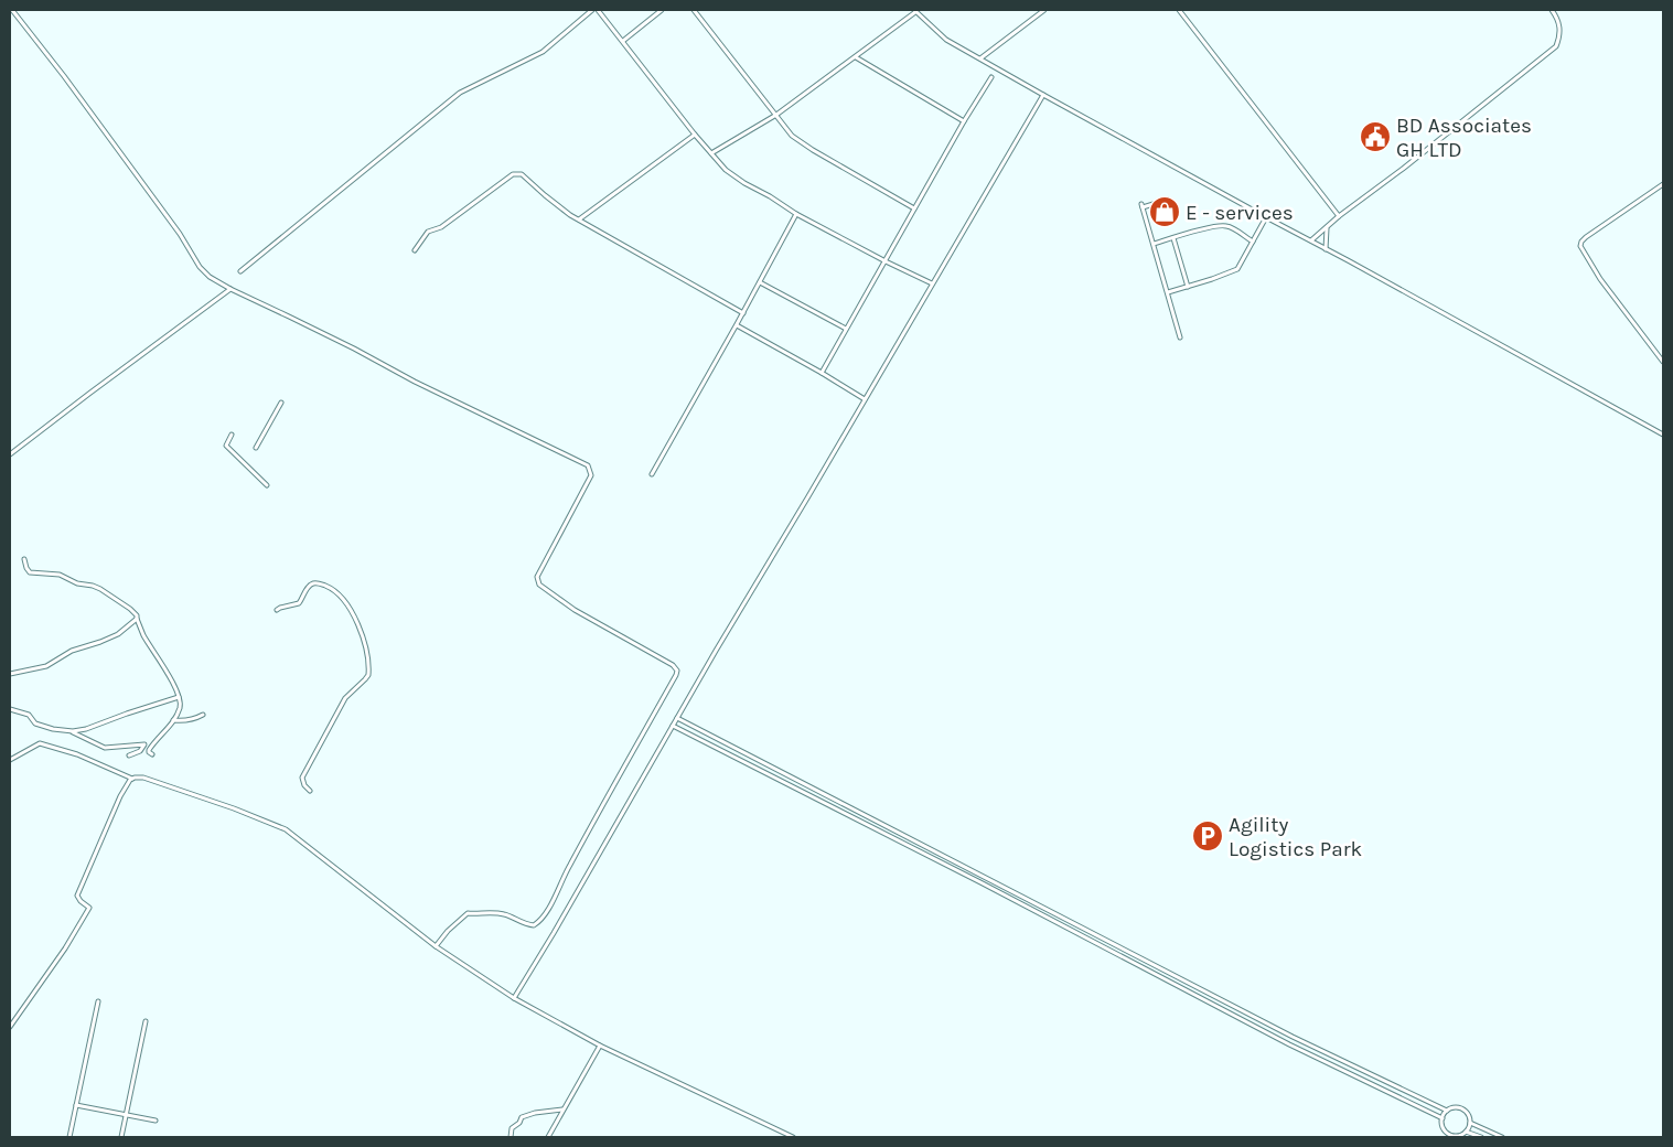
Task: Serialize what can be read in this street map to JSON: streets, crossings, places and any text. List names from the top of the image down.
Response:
{
  "places": {
    "public building": ["BD Associates GH LTD"],
    "shop": ["E - services"],
    "parking": ["Agility Logistics Park"]
  }
}
